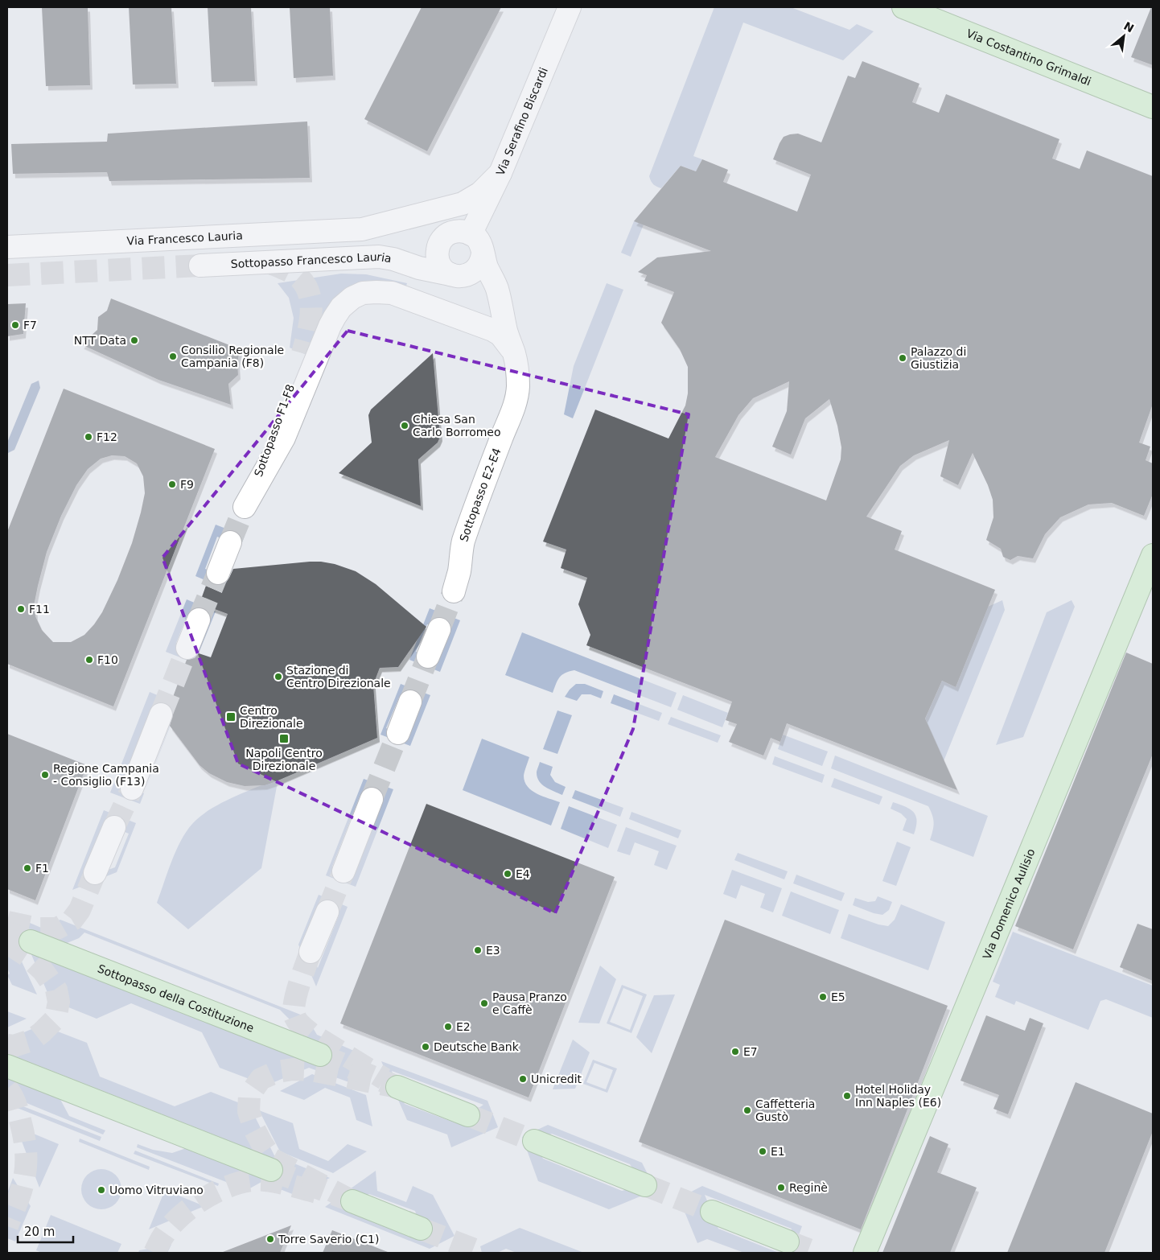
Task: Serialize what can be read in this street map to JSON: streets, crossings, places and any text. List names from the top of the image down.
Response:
{
  "streets": {
    "main road": ["Via Costantino Grimaldi", "Via Domenico Aulisio", "Sottopasso della Costituzione"],
    "street": [
      "Via Serafino Biscardi",
      "Via Francesco Lauria",
      "Sottopasso Francesco Lauria",
      "Sottopasso F1-F8",
      "Sottopasso E2-E4"
    ]
  },
  "crossings": [
    ["Via Serafino Biscardi", "Via Francesco Lauria"],
    ["Via Serafino Biscardi", "Sottopasso Francesco Lauria"],
    ["Via Serafino Biscardi", "Sottopasso E2-E4"],
    ["Sottopasso Francesco Lauria", "Sottopasso E2-E4"],
    ["Sottopasso F1-F8", "Sottopasso E2-E4"]
  ],
  "places": {
    "other": [
      "F7",
      "NTT Data",
      "Consilio Regionale Campania (F8)",
      "Palazzo di Giustizia",
      "Chiesa San Carlo Borromeo",
      "F12",
      "F9",
      "F11",
      "F10",
      "Stazione di Centro Direzionale",
      "Regione Campania - Consiglio (F13)",
      "F1",
      "E4",
      "E3",
      "E5",
      "Pausa Pranzo e Caffè",
      "E2",
      "Deutsche Bank",
      "E7",
      "Unicredit",
      "Hotel Holiday Inn Naples (E6)",
      "Caffetteria Gustò",
      "E1",
      "Reginè",
      "Uomo Vitruviano",
      "Torre Saverio (C1)"
    ],
    "transit": ["Centro Direzionale", "Napoli Centro Direzionale"]
  },
  "scale_bar": "20 m",
  "north": "top right"
}
